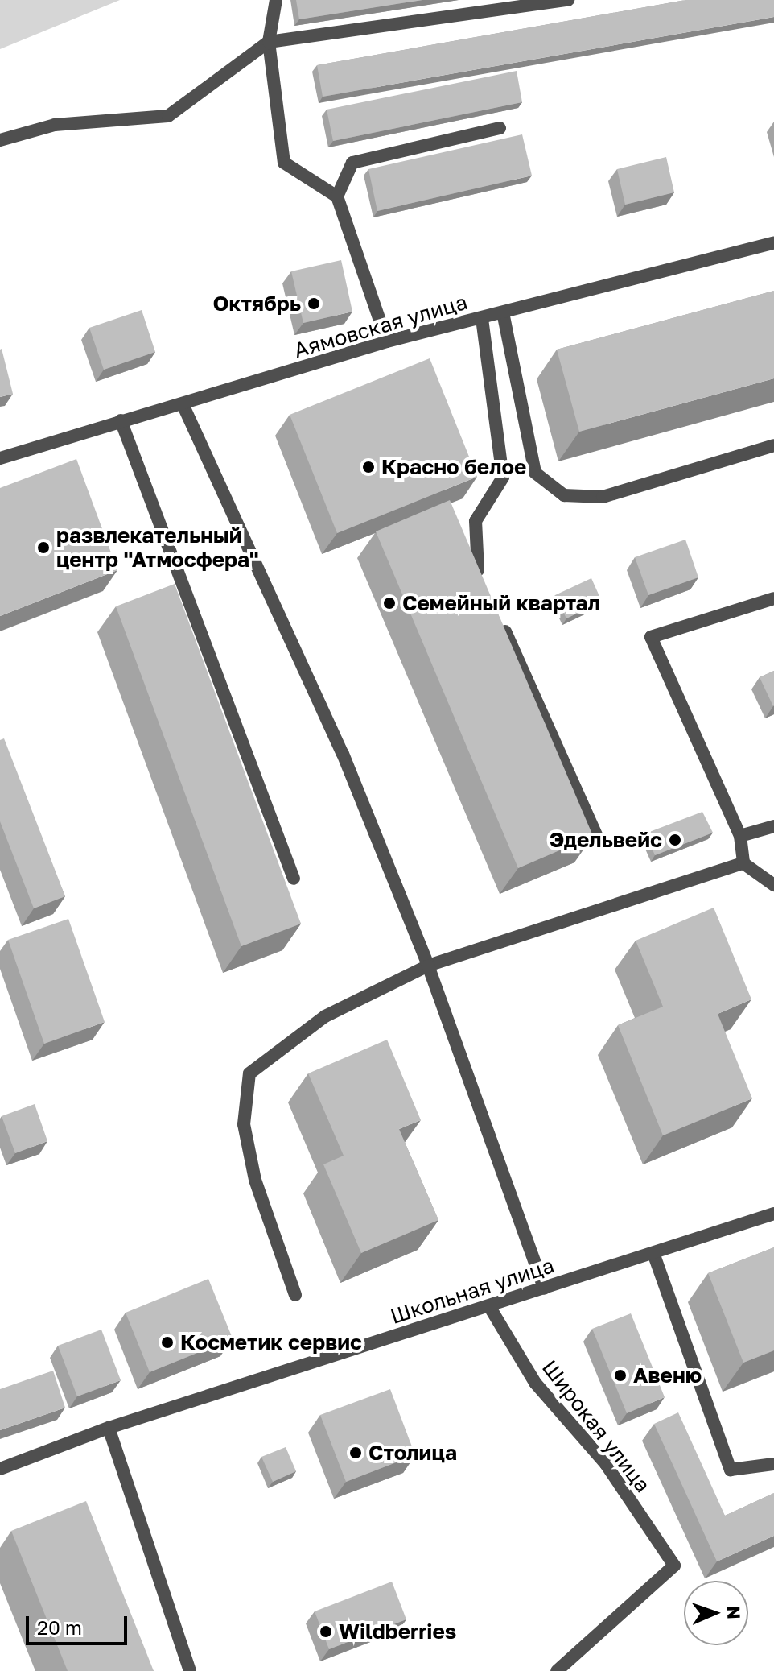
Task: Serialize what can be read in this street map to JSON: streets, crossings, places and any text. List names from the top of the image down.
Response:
{
  "streets": {
    "street": ["Аямовская улица", "Школьная улица", "Широкая улица"]
  },
  "crossings": [
    ["Школьная улица", "Широкая улица"]
  ],
  "places": [
    "Октябрь",
    "Красно белое",
    "развлекательный центр \"Атмосфера\"",
    "Семейный квартал",
    "Эдельвейс",
    "Косметик сервис",
    "Авеню",
    "Столица",
    "Wildberries"
  ],
  "scale_bar": "20 m",
  "north": "right"
}
